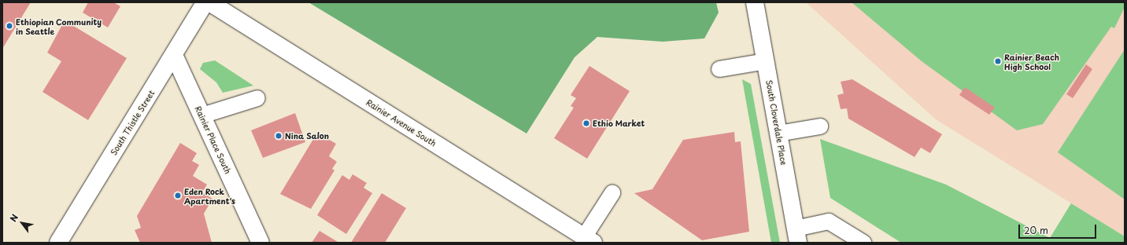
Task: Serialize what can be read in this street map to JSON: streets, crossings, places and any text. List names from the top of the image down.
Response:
{
  "streets": {
    "street": [
      "South Thistle Street",
      "Rainier Avenue South",
      "South Cloverdale Place",
      "Rainier Place South"
    ]
  },
  "crossings": [
    ["South Thistle Street", "Rainier Place South"]
  ],
  "places": [
    "Ethiopian Community in Seattle",
    "Rainier Beach High School",
    "Ethio Market",
    "Nina Salon",
    "Eden Rock Apartment's"
  ],
  "scale_bar": "20 m",
  "north": "top left"
}
